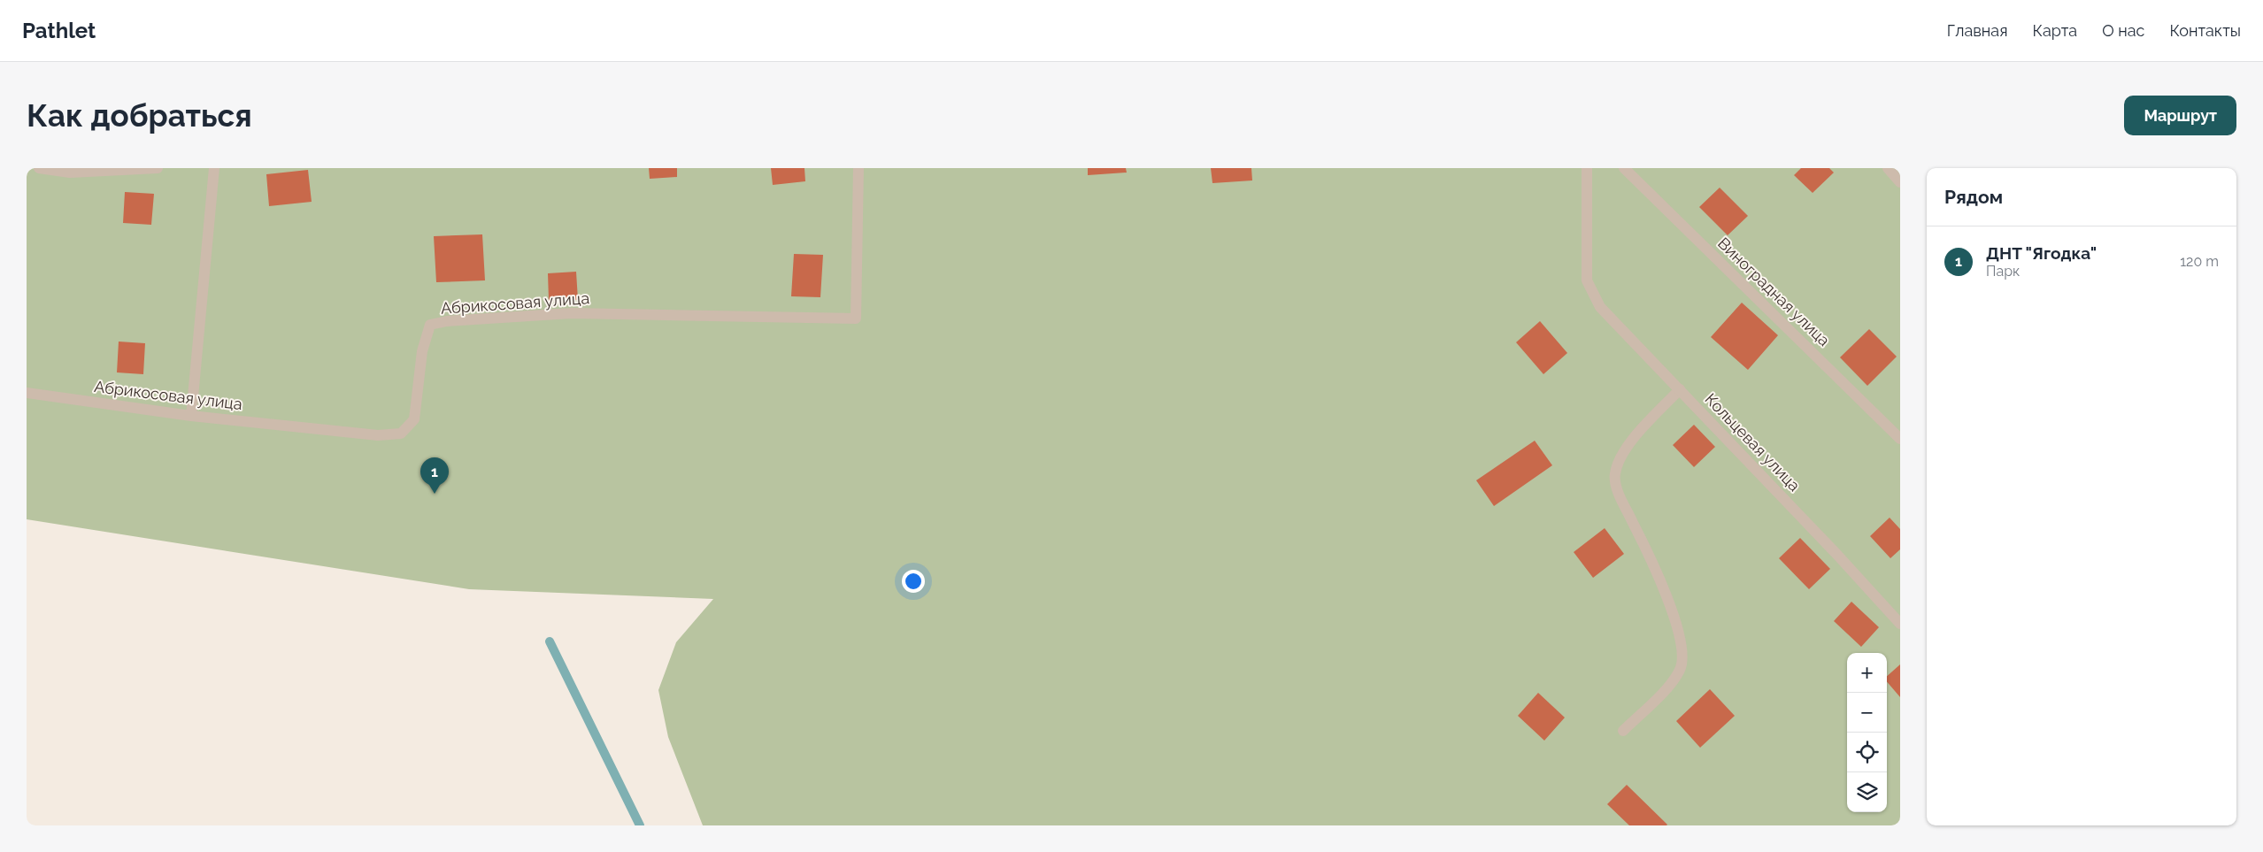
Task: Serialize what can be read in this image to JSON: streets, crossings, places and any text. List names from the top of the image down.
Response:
{
  "streets": {
    "street": ["Виноградная улица", "Абрикосовая улица", "Кольцевая улица"]
  },
  "page": {
    "header": "Pathlet",
    "nav": [
      "Главная",
      "Карта",
      "О нас",
      "Контакты"
    ],
    "buttons": "Маршрут",
    "title": "Как добраться",
    "heading": "Рядом",
    "list": [
      {
        "mark": "1",
        "name": "ДНТ \"Ягодка\"",
        "note": "Парк",
        "value": "120 m"
      }
    ],
    "pins": "1",
    "map_buttons": ["+", "−"]
  }
}
